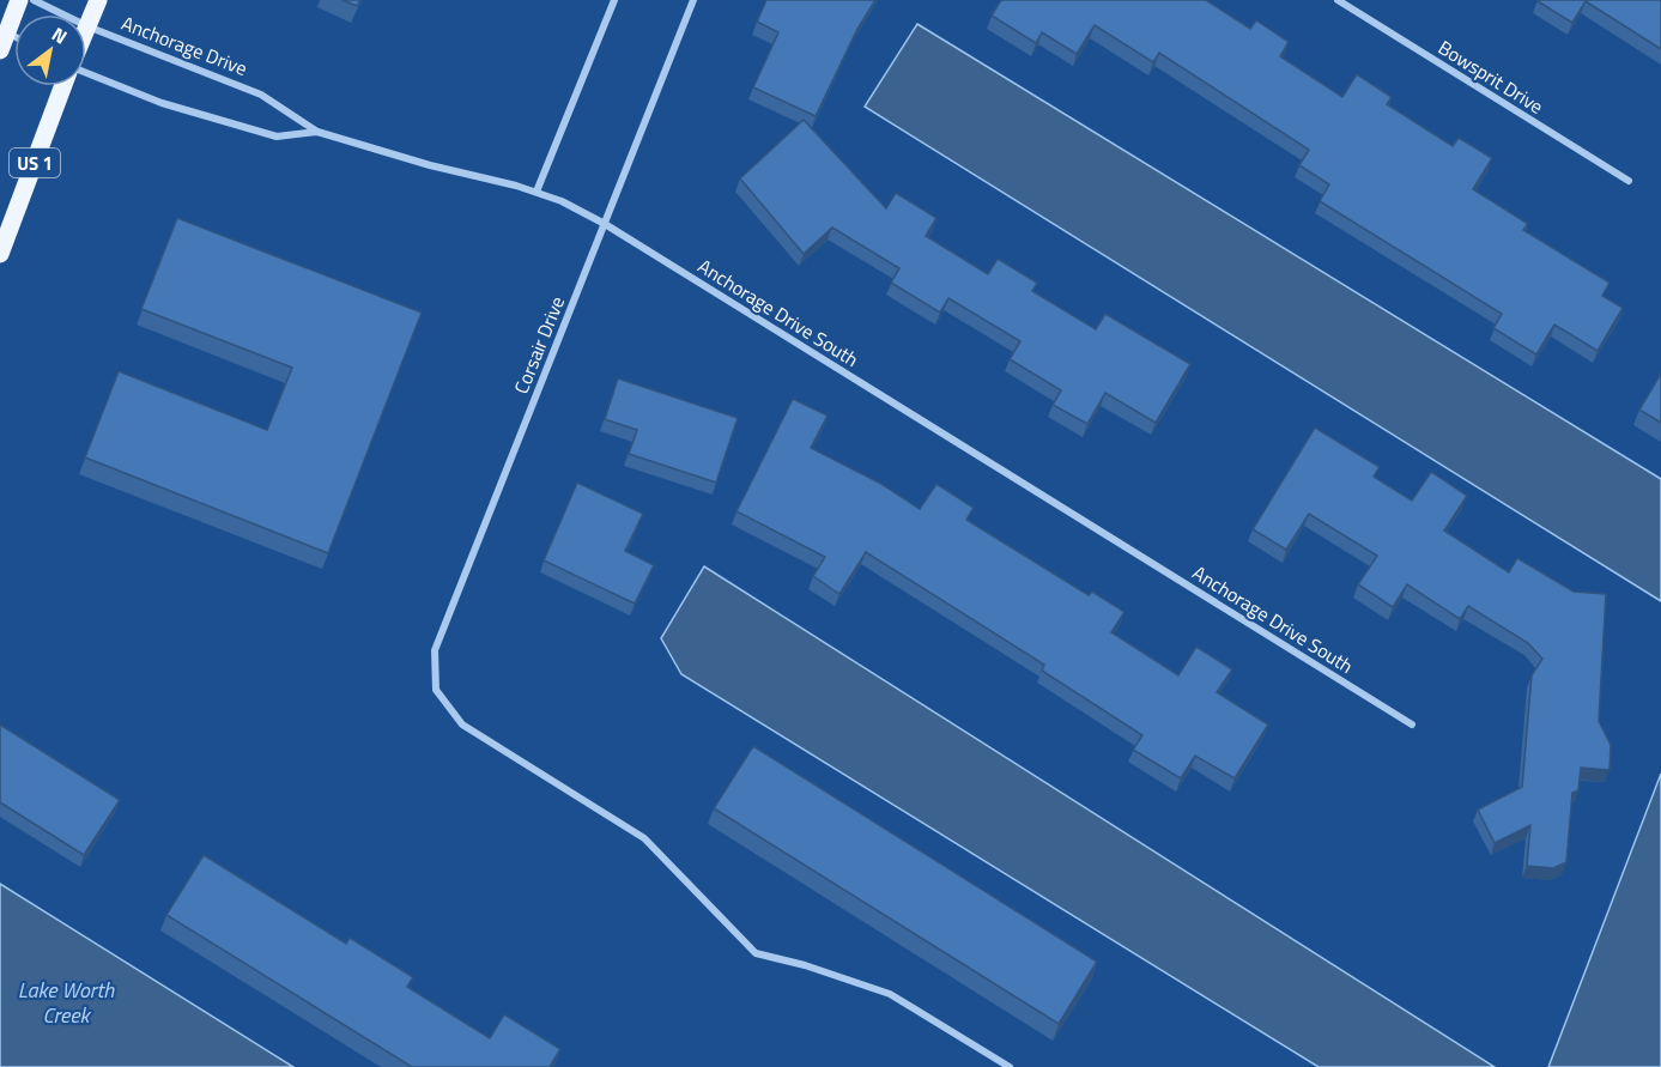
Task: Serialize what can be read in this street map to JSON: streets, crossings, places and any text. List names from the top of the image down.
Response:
{
  "streets": {
    "main road": ["US 1"],
    "street": [
      "Anchorage Drive",
      "Bowsprit Drive",
      "Anchorage Drive South",
      "Corsair Drive"
    ]
  },
  "crossings": [
    ["Anchorage Drive", "Anchorage Drive South"],
    ["Anchorage Drive South", "Corsair Drive"]
  ],
  "water": ["Lake Worth Creek"],
  "north": "top right"
}
